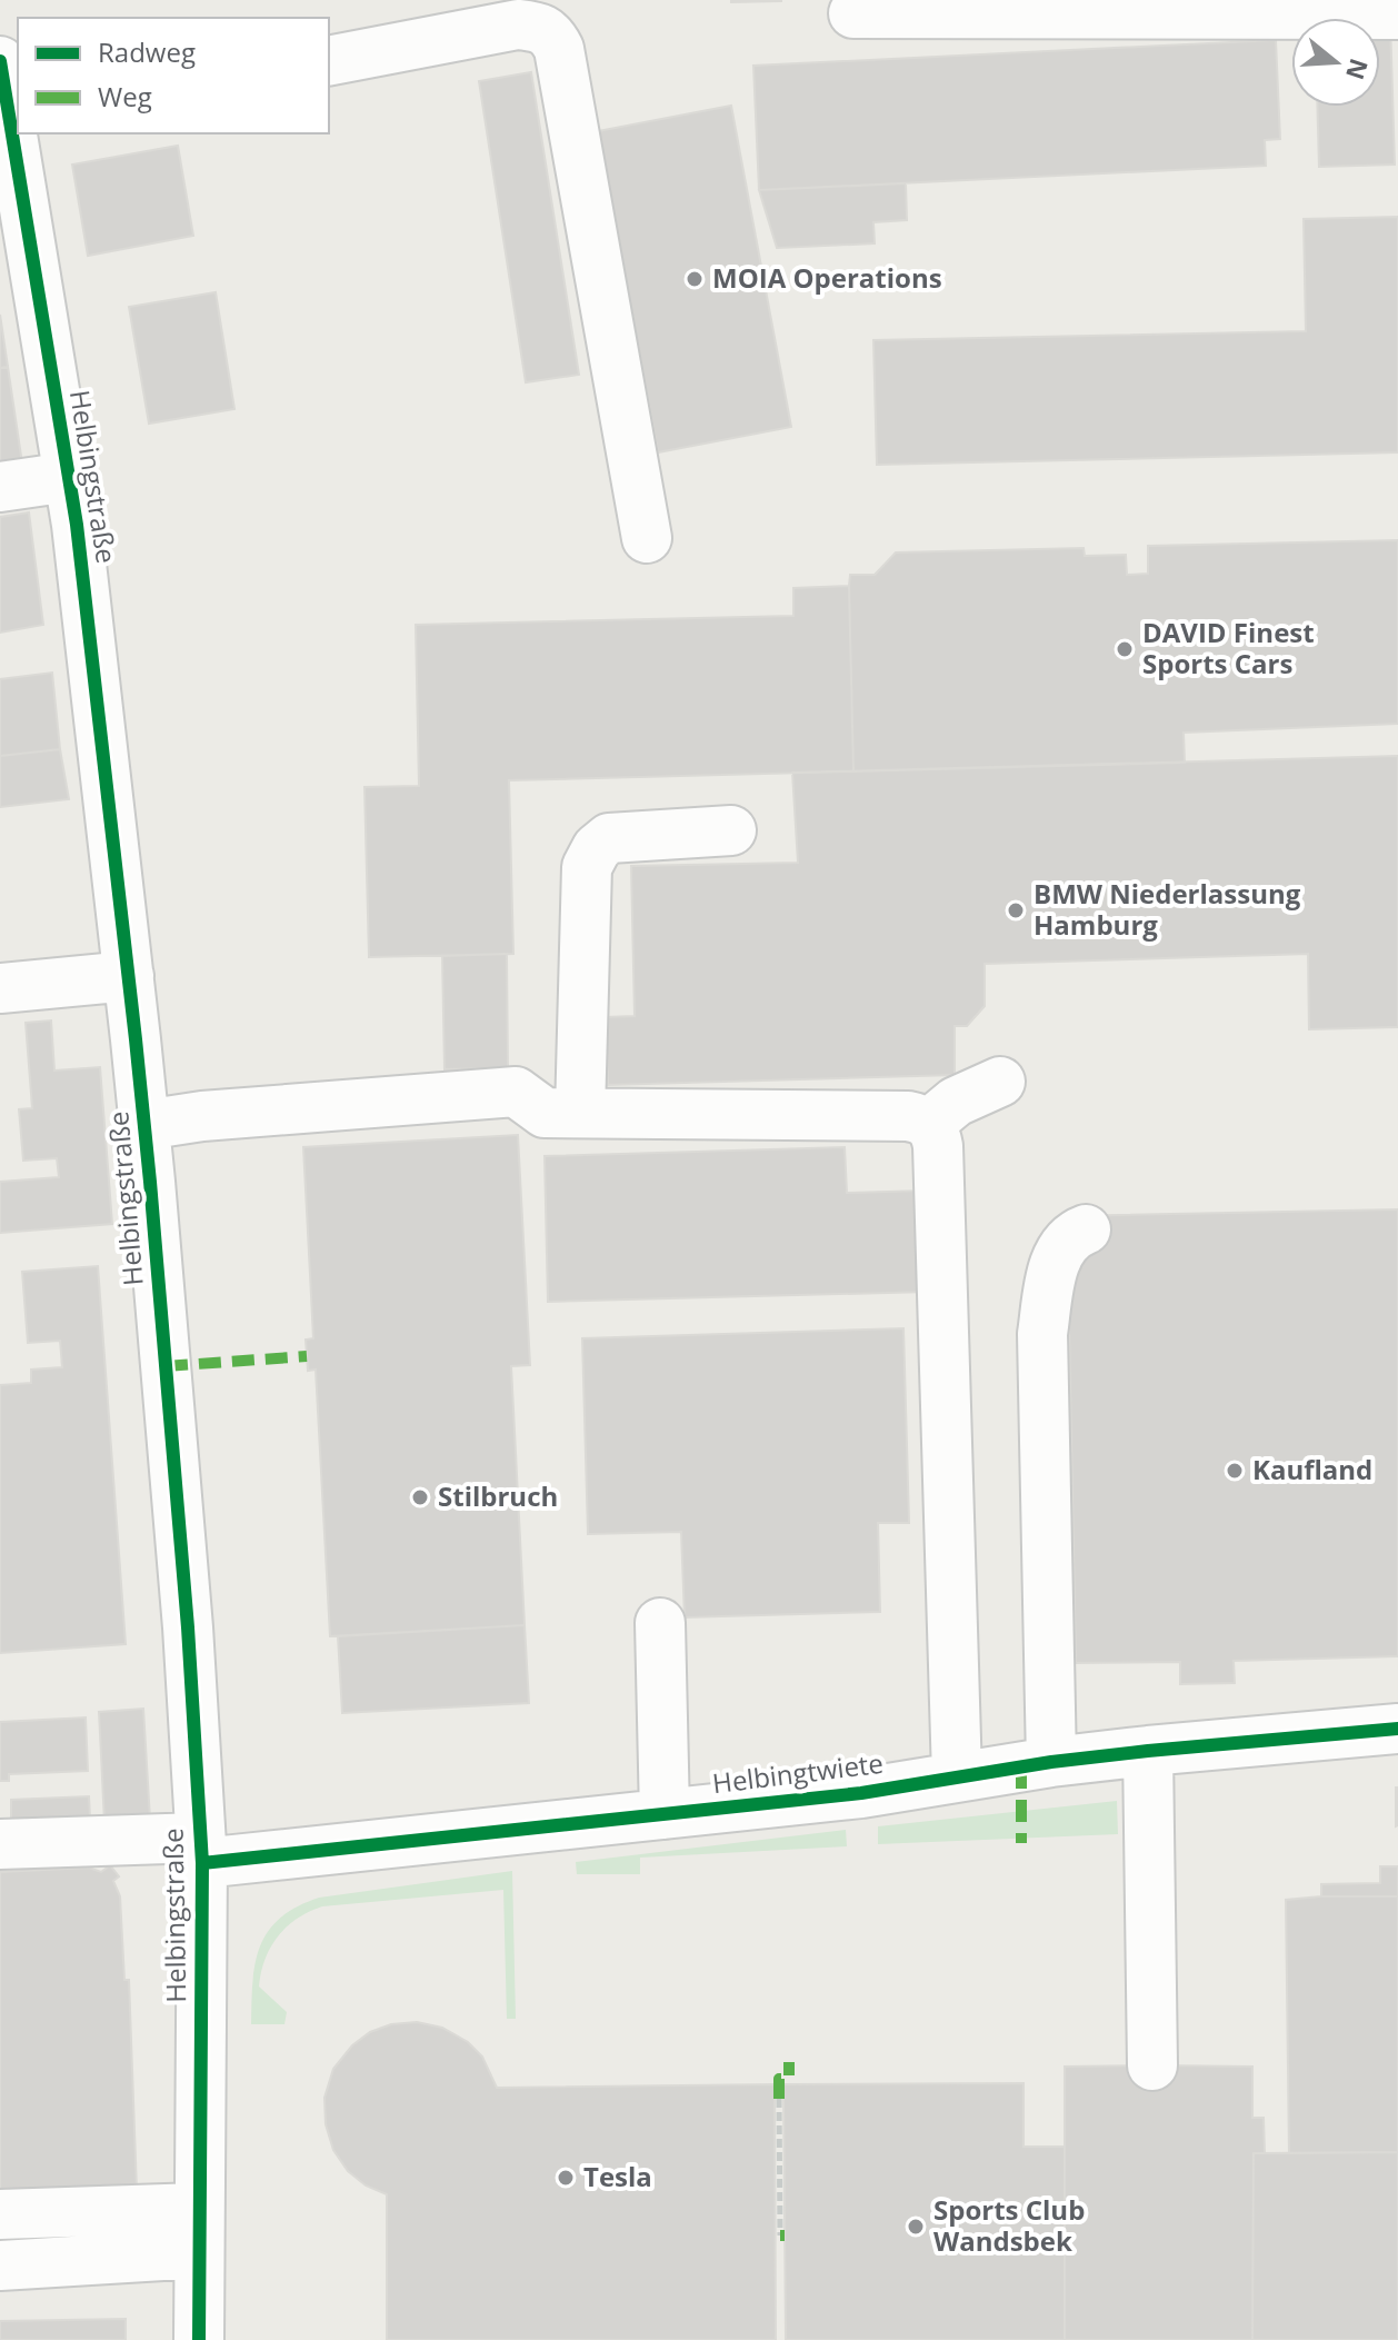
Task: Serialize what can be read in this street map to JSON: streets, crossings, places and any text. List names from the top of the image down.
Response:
{
  "streets": {
    "street": ["Helbingstraße", "Helbingtwiete"]
  },
  "crossings": [
    ["Helbingstraße", "Helbingtwiete"]
  ],
  "places": [
    "MOIA Operations",
    "DAVID Finest Sports Cars",
    "BMW Niederlassung Hamburg",
    "Kaufland",
    "Stilbruch",
    "Tesla",
    "Sports Club Wandsbek"
  ],
  "legend": ["Radweg", "Weg"],
  "north": "right"
}
